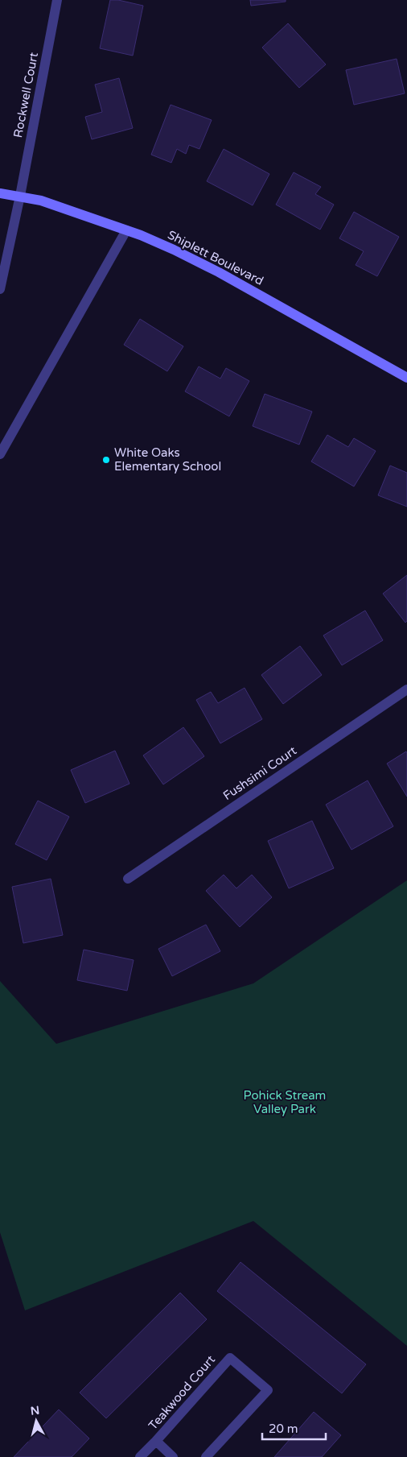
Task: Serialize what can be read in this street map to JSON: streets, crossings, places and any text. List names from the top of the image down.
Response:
{
  "streets": {
    "street": [
      "Rockwell Court",
      "Shiplett Boulevard",
      "Fushsimi Court",
      "Teakwood Court"
    ]
  },
  "crossings": [
    ["Rockwell Court", "Shiplett Boulevard"]
  ],
  "parks": ["Pohick Stream Valley Park"],
  "places": ["White Oaks Elementary School"],
  "scale_bar": "20 m",
  "north": "top"
}
